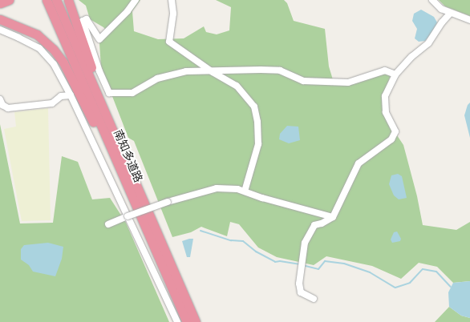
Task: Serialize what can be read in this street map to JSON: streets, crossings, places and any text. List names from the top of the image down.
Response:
{
  "streets": {
    "highway": ["南知多道路"]
  }
}
